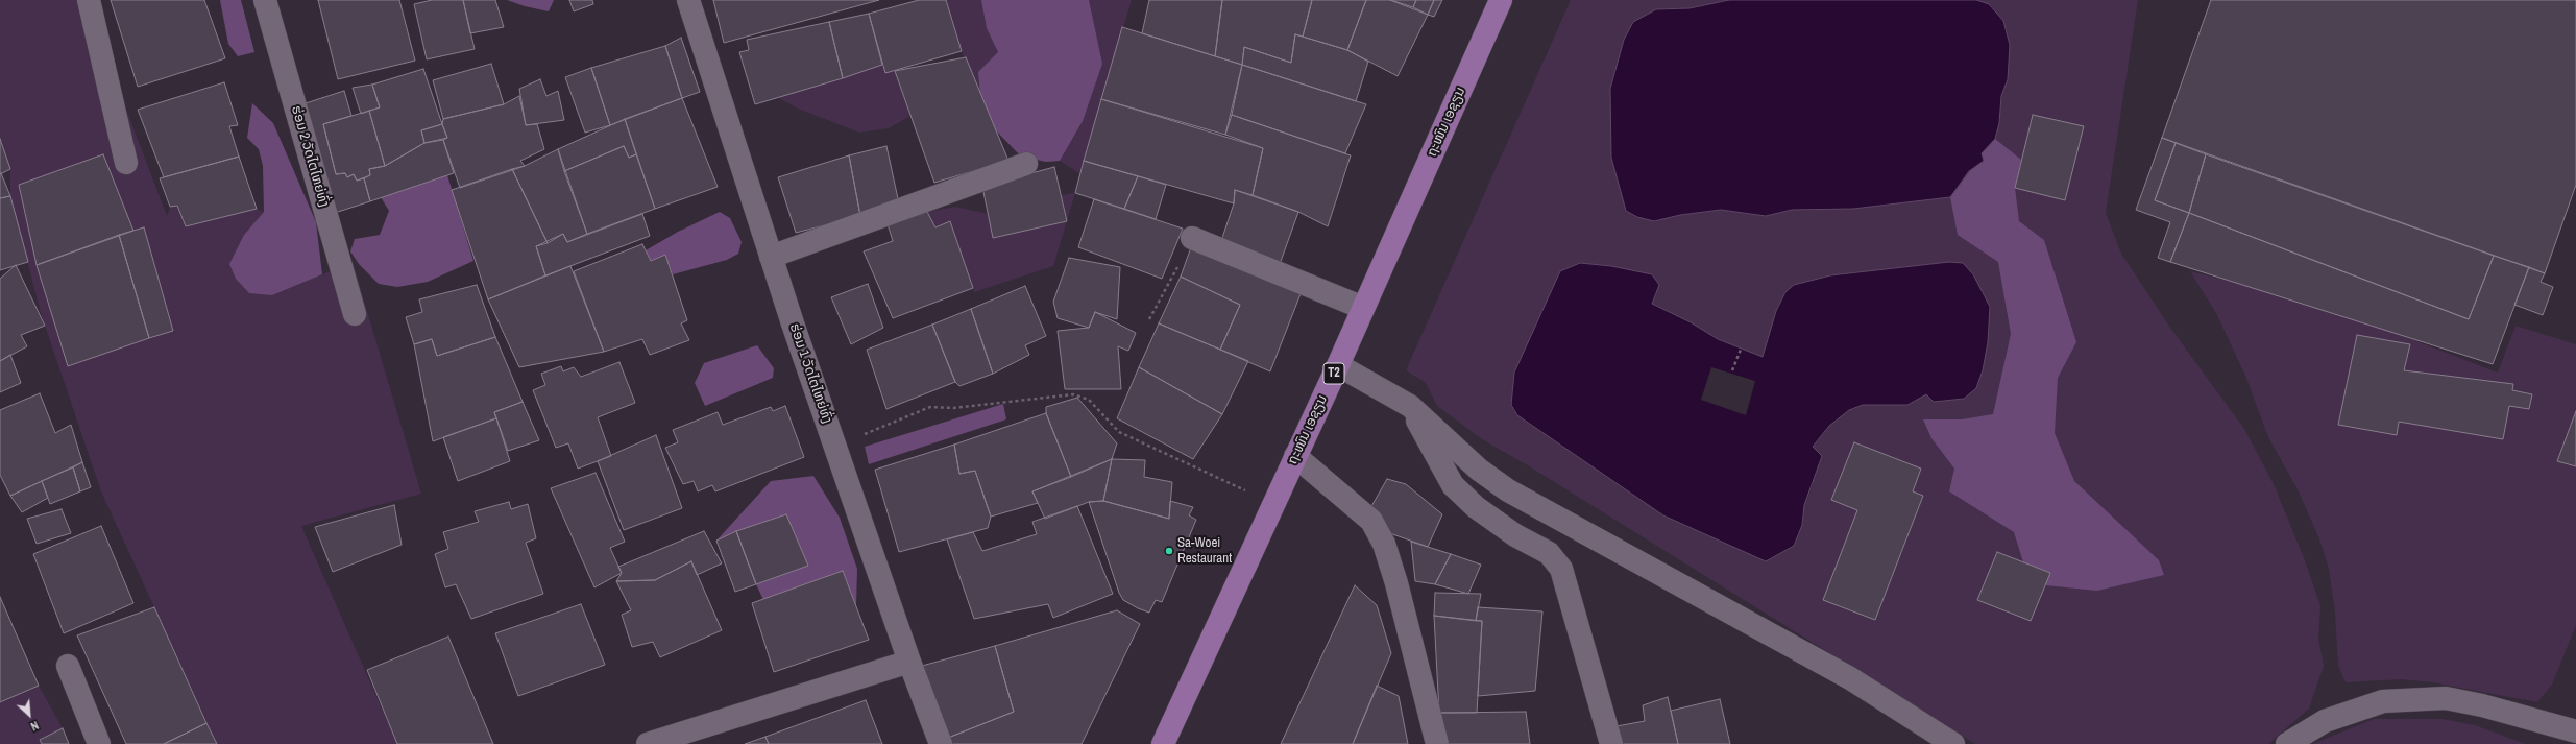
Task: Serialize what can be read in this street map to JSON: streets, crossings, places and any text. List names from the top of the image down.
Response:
{
  "streets": {
    "main road": ["ຖະໜົນ ເອຊຽນ", "T2"],
    "street": ["ຮ່ອມ 2 ວັດໄຕໄຫຍ່ທົ່ງ", "ຮ່ອມ 1 ວັດໄຕໄຫຍ່ທົ່ງ"]
  },
  "places": ["Sa-Woei Restaurant"],
  "north": "bottom right"
}
